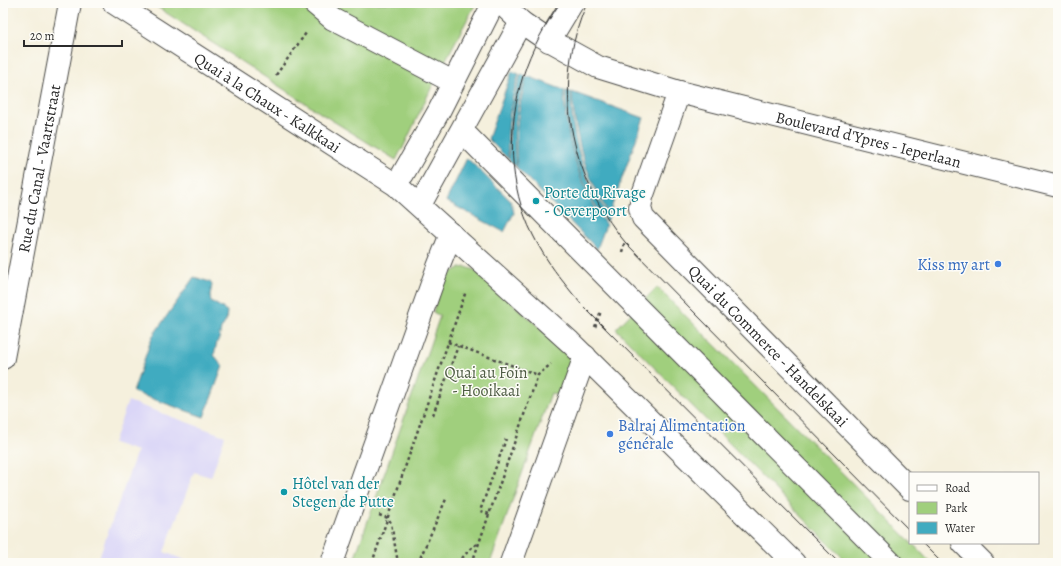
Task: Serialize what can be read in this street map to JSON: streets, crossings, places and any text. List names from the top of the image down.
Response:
{
  "streets": {
    "street": [
      "Quai à la Chaux - Kalkkaai",
      "Boulevard d'Ypres - Ieperlaan",
      "Rue du Canal - Vaartstraat",
      "Quai du Commerce - Handelskaai"
    ]
  },
  "crossings": [
    ["Boulevard d'Ypres - Ieperlaan", "Quai du Commerce - Handelskaai"]
  ],
  "parks": ["Quai au Foin - Hooikaai"],
  "places": [
    "Porte du Rivage - Oeverpoort",
    "Kiss my art",
    "Balraj Alimentation générale",
    "Hôtel van der Stegen de Putte"
  ],
  "legend": ["Road", "Park", "Water"],
  "scale_bar": "20 m"
}
